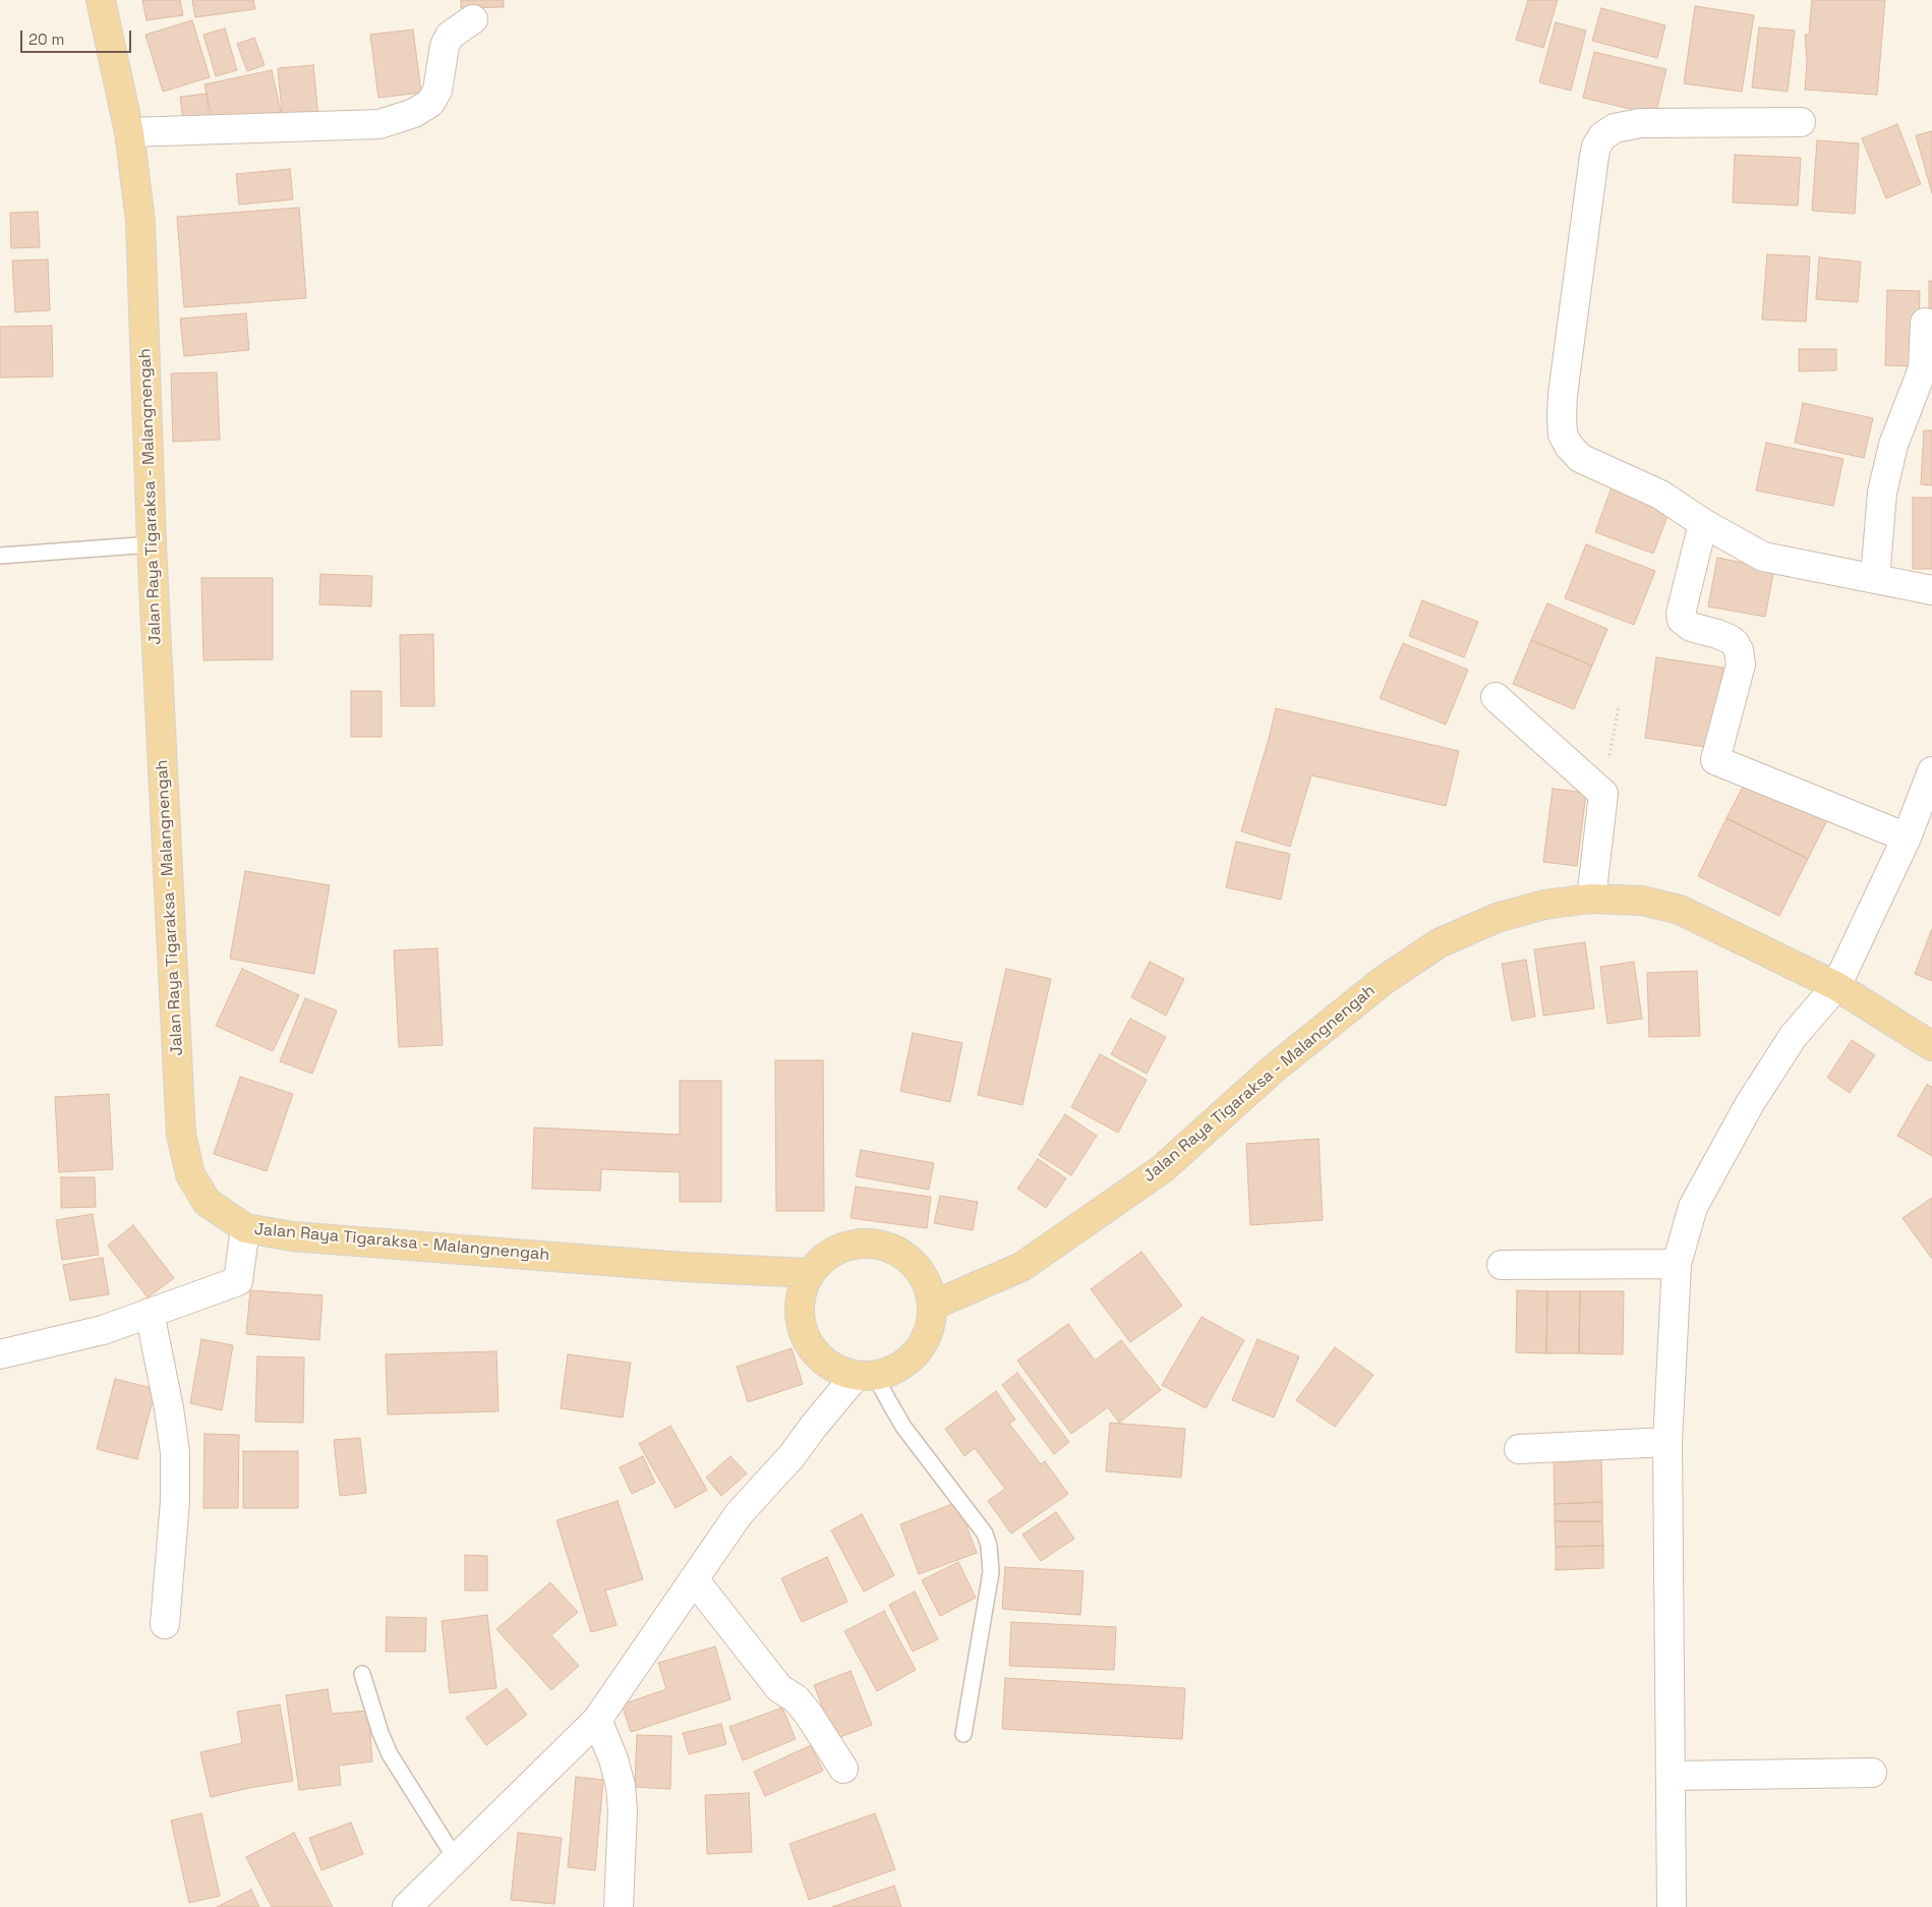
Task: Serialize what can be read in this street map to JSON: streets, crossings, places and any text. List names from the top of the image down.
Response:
{
  "streets": {
    "main road": ["Jalan Raya Tigaraksa - Malangnengah"]
  },
  "scale_bar": "20 m"
}
